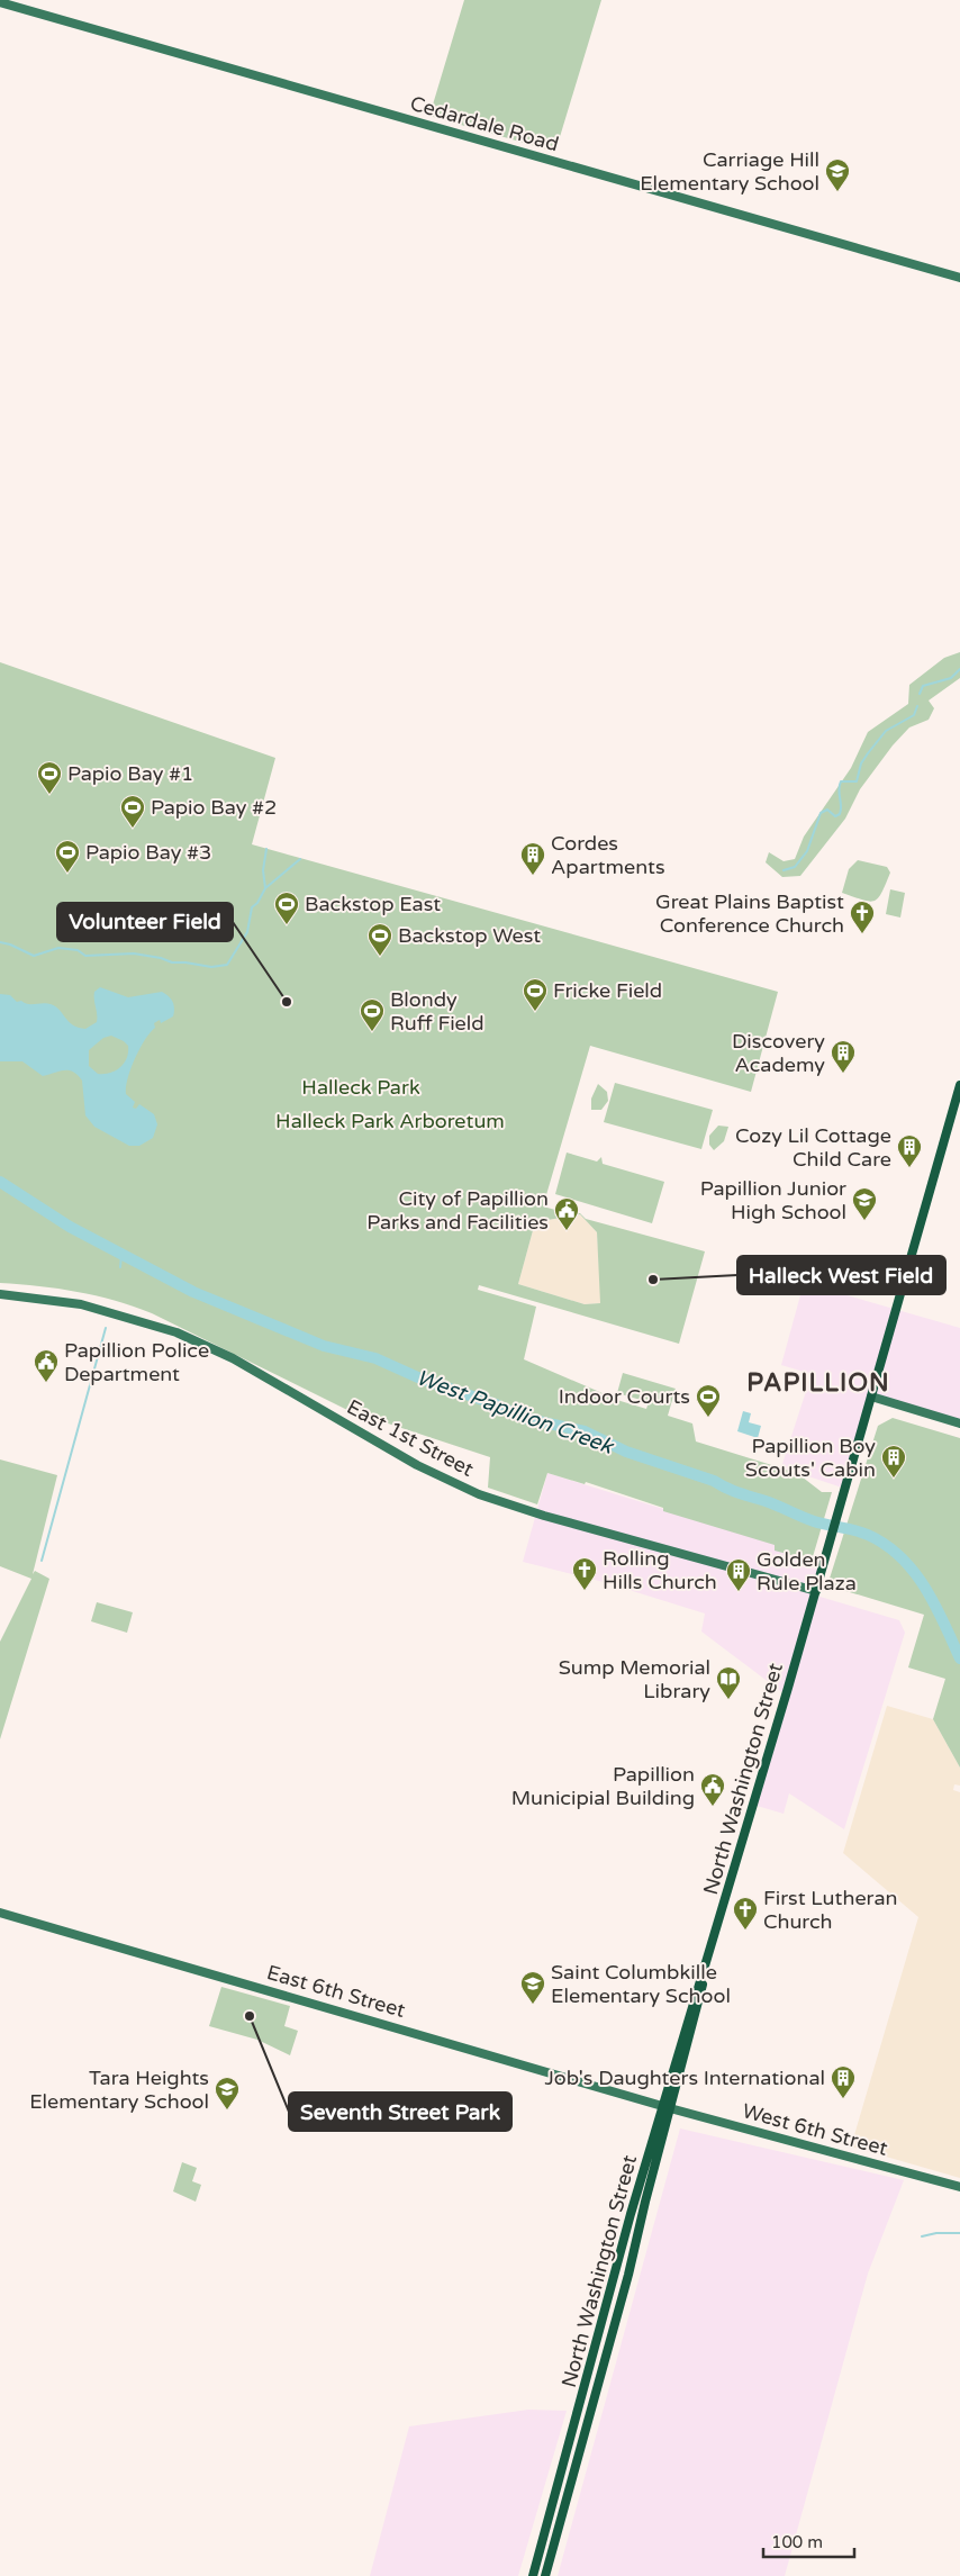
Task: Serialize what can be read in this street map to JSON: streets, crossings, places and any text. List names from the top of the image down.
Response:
{
  "streets": {
    "main road": [
      "Cedardale Road",
      "East 1st Street",
      "North Washington Street",
      "East 6th Street",
      "West 6th Street"
    ]
  },
  "crossings": [
    ["East 1st Street", "North Washington Street"],
    ["North Washington Street", "East 6th Street"],
    ["North Washington Street", "West 6th Street"],
    ["East 6th Street", "West 6th Street"]
  ],
  "districts": ["PAPILLION"],
  "water": ["West Papillion Creek"],
  "parks": ["Halleck Park", "Halleck Park Arboretum"],
  "places": {
    "school or university": [
      "Carriage Hill Elementary School",
      "Papillion Junior High School",
      "Saint Columbkille Elementary School",
      "Tara Heights Elementary School"
    ],
    "sports": [
      "Papio Bay #1",
      "Papio Bay #2",
      "Papio Bay #3",
      "Backstop East",
      "Backstop West",
      "Fricke Field",
      "Blondy Ruff Field",
      "Indoor Courts"
    ],
    "building": [
      "Cordes Apartments",
      "Discovery Academy",
      "Cozy Lil Cottage Child Care",
      "Papillion Boy Scouts' Cabin",
      "Golden Rule Plaza",
      "Job's Daughters International"
    ],
    "church": ["Great Plains Baptist Conference Church", "Rolling Hills Church", "First Lutheran Church"],
    "other": ["Volunteer Field", "Halleck West Field", "Seventh Street Park"],
    "public building": ["City of Papillion Parks and Facilities", "Papillion Police Department", "Papillion Municipial Building"],
    "library": ["Sump Memorial Library"]
  },
  "scale_bar": "100 m"
}
